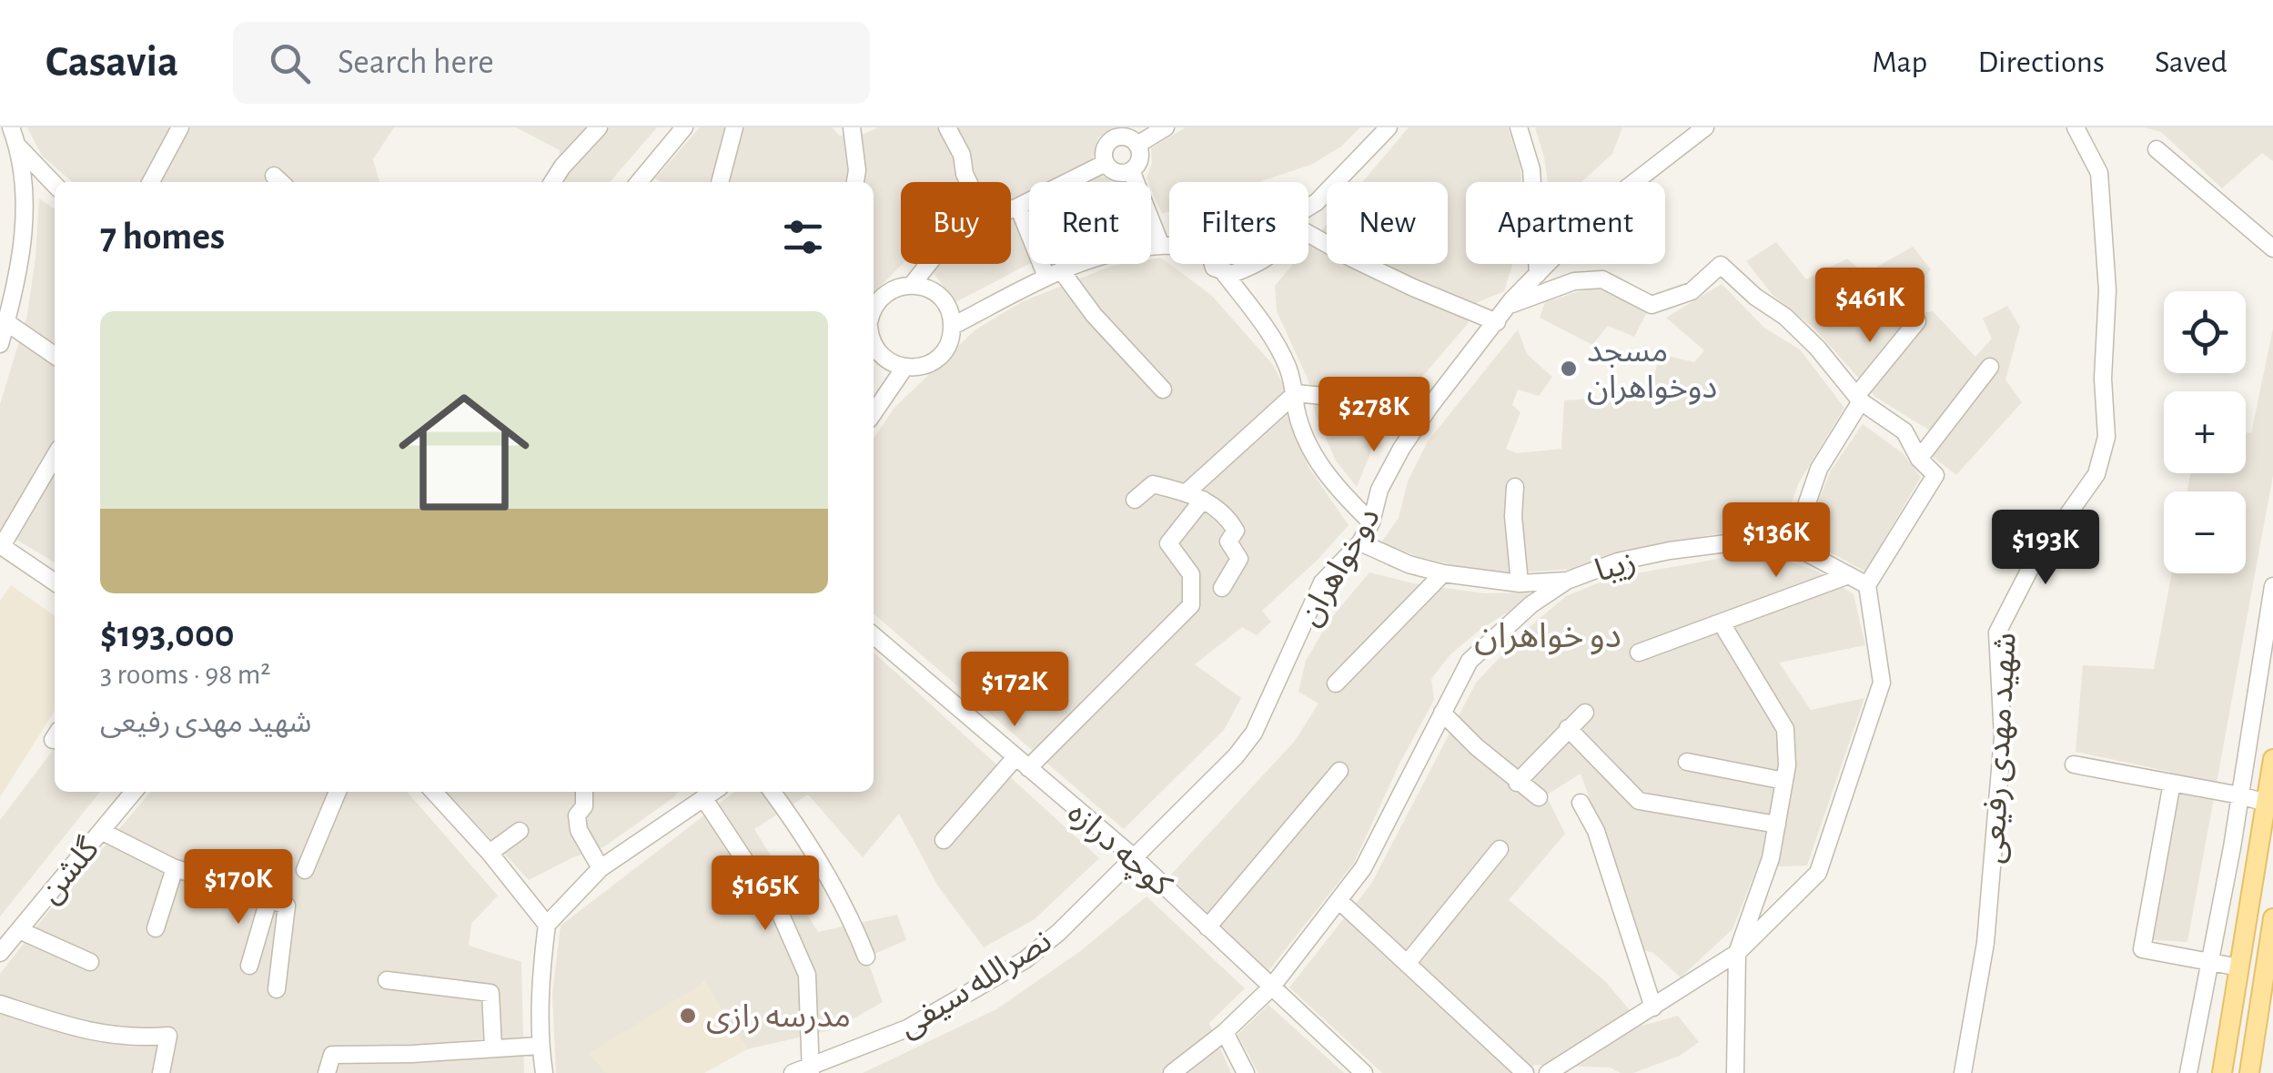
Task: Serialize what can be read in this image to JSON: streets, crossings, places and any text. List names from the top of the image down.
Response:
{
  "streets": {
    "street": [
      "زیبا",
      "دوخواهران",
      "شهید مهدی رفیعی",
      "کوچه درازه",
      "گلشن",
      "نصرالله سیفی"
    ]
  },
  "crossings": [
    ["زیبا", "دوخواهران"],
    ["دوخواهران", "کوچه درازه"],
    ["دوخواهران", "نصرالله سیفی"],
    ["کوچه درازه", "نصرالله سیفی"]
  ],
  "districts": ["دو خواهران"],
  "places": ["مسجد دوخواهران", "مدرسه رازی"],
  "page": {
    "header": "Casavia",
    "search": "Search here",
    "nav": ["Map", "Directions", "Saved"],
    "chip": [
      "Buy",
      "Rent",
      "Filters",
      "New",
      "Apartment"
    ],
    "heading": "7 homes",
    "price": [
      "$461K",
      "$278K",
      "$136K",
      "$193K",
      "$172K",
      "$170K",
      "$165K"
    ],
    "map_buttons": ["+", "−"],
    "list": [
      {
        "name": "$193,000",
        "note": "3 rooms · 98 m² · شهید مهدی رفیعی"
      }
    ]
  }
}
